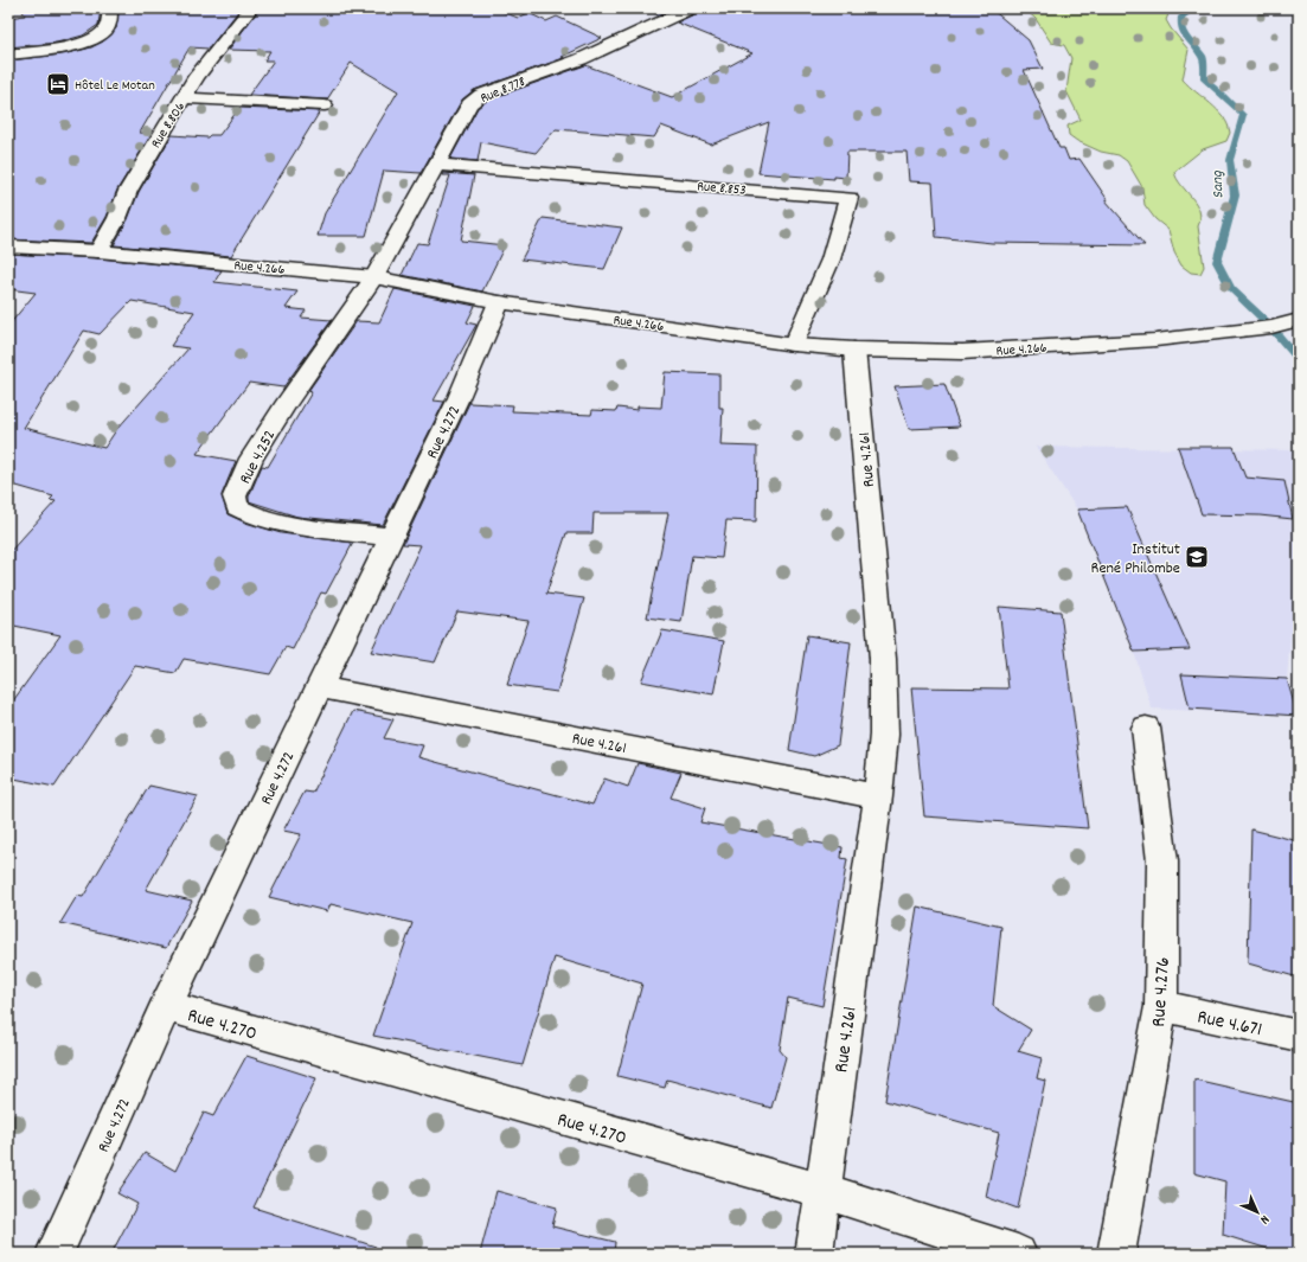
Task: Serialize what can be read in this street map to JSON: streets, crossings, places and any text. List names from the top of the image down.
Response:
{
  "streets": {
    "street": [
      "Rue 8.778",
      "Rue 8.806",
      "Rue 8.853",
      "Rue 4.266",
      "Rue 4.272",
      "Rue 4.252",
      "Rue 4.261",
      "Rue 4.276",
      "Rue 4.671",
      "Rue 4.270"
    ]
  },
  "crossings": [
    ["Rue 8.778", "Rue 8.853"],
    ["Rue 8.778", "Rue 4.266"],
    ["Rue 8.778", "Rue 4.252"],
    ["Rue 8.806", "Rue 4.266"],
    ["Rue 8.853", "Rue 4.266"],
    ["Rue 4.266", "Rue 4.272"],
    ["Rue 4.266", "Rue 4.252"],
    ["Rue 4.266", "Rue 4.261"],
    ["Rue 4.272", "Rue 4.252"],
    ["Rue 4.272", "Rue 4.261"],
    ["Rue 4.272", "Rue 4.270"],
    ["Rue 4.261", "Rue 4.270"],
    ["Rue 4.276", "Rue 4.671"]
  ],
  "water": ["Sang"],
  "places": {
    "hotel": ["Hôtel Le Motan"],
    "school or university": ["Institut René Philombe"]
  },
  "north": "bottom right"
}
